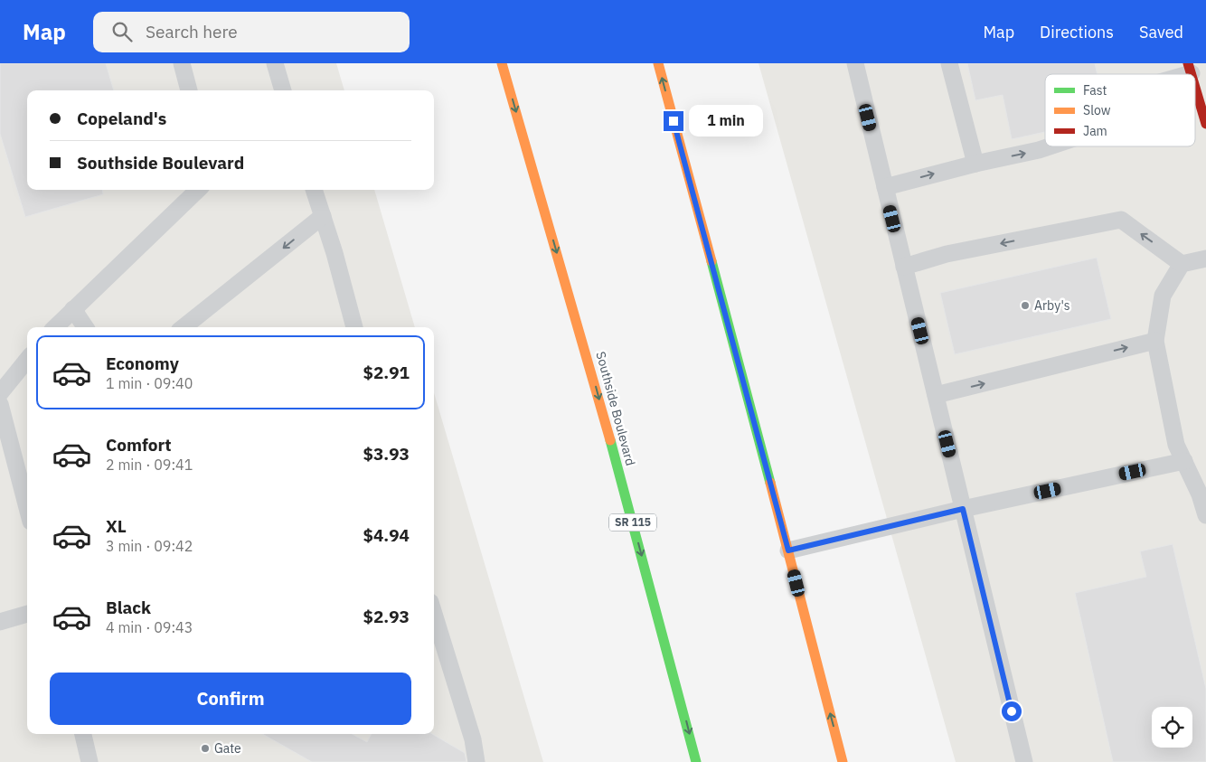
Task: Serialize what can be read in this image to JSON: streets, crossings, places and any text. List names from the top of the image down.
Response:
{
  "streets": {
    "main road": ["Southside Boulevard", "SR 115"]
  },
  "one_way": ["Southside Boulevard"],
  "places": ["Arby's", "Gate"],
  "legend": ["Fast", "Slow", "Jam"],
  "page": {
    "header": "Map",
    "search": "Search here",
    "nav": ["Map", "Directions", "Saved"],
    "banner": ["Copeland's", "Southside Boulevard"],
    "bubble": "1 min",
    "list": [
      {
        "name": "Economy",
        "note": "1 min · 09:40",
        "value": "$2.91"
      },
      {
        "name": "Comfort",
        "note": "2 min · 09:41",
        "value": "$3.93"
      },
      {
        "name": "XL",
        "note": "3 min · 09:42",
        "value": "$4.94"
      },
      {
        "name": "Black",
        "note": "4 min · 09:43",
        "value": "$2.93"
      }
    ],
    "buttons": "Confirm"
  }
}
